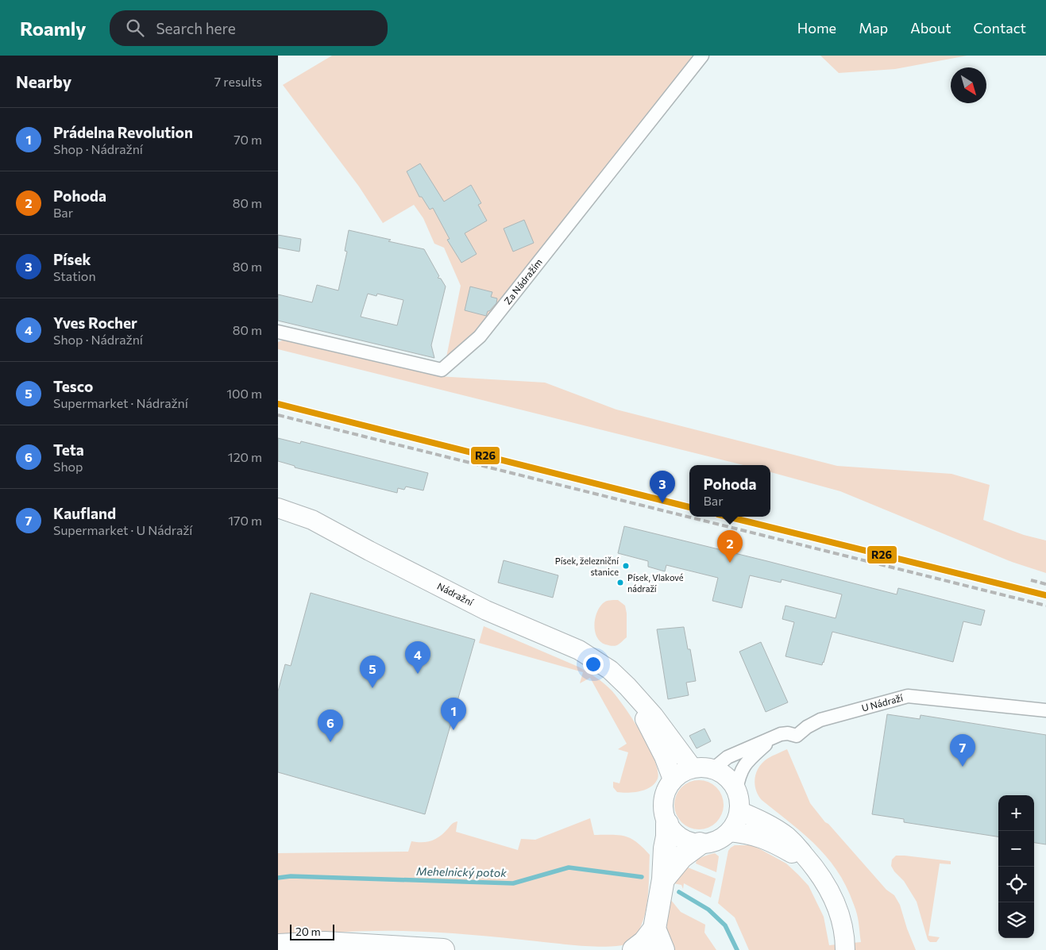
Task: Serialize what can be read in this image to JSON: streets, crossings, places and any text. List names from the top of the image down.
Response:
{
  "streets": {
    "main road": ["Nádražní"],
    "street": ["Za Nádražím", "U Nádraží"]
  },
  "crossings": [
    ["Nádražní", "U Nádraží"]
  ],
  "water": ["Mehelnický potok"],
  "places": ["Písek, železniční stanice", "Písek, Vlakové nádraží"],
  "lines": ["transit line R26"],
  "scale_bar": "20 m",
  "north": "bottom right",
  "page": {
    "header": "Roamly",
    "search": "Search here",
    "nav": [
      "Home",
      "Map",
      "About",
      "Contact"
    ],
    "heading": ["Nearby", "7 results"],
    "list": [
      {
        "mark": "1",
        "name": "Prádelna Revolution",
        "note": "Shop · Nádražní",
        "value": "70 m"
      },
      {
        "mark": "2",
        "name": "Pohoda",
        "note": "Bar",
        "value": "80 m"
      },
      {
        "mark": "3",
        "name": "Písek",
        "note": "Station",
        "value": "80 m"
      },
      {
        "mark": "4",
        "name": "Yves Rocher",
        "note": "Shop · Nádražní",
        "value": "80 m"
      },
      {
        "mark": "5",
        "name": "Tesco",
        "note": "Supermarket · Nádražní",
        "value": "100 m"
      },
      {
        "mark": "6",
        "name": "Teta",
        "note": "Shop",
        "value": "120 m"
      },
      {
        "mark": "7",
        "name": "Kaufland",
        "note": "Supermarket · U Nádraží",
        "value": "170 m"
      }
    ],
    "popup": ["Pohoda", "Bar"],
    "pins": [
      "3",
      "2",
      "4",
      "5",
      "1",
      "6",
      "7"
    ],
    "map_buttons": ["+", "−"],
    "scale": "20 m"
  }
}
